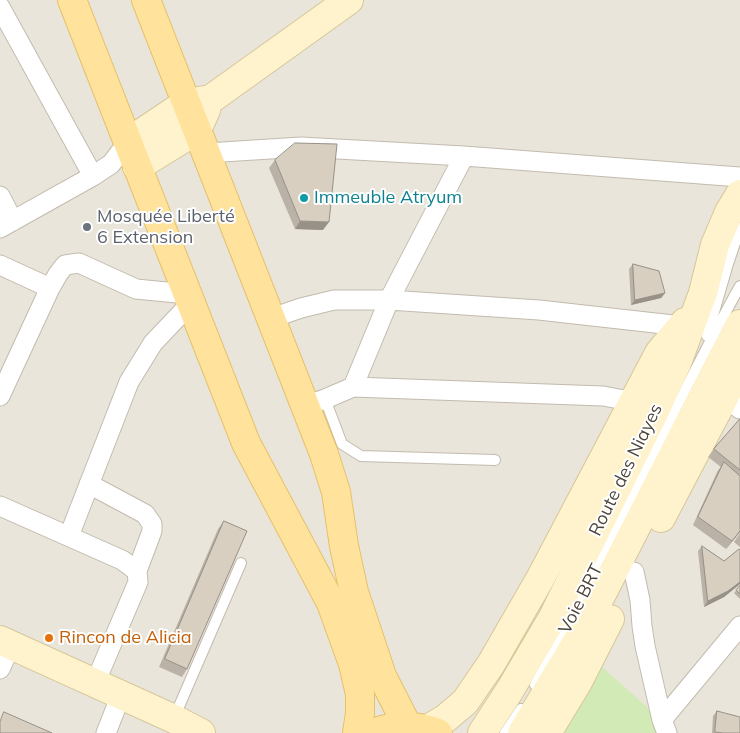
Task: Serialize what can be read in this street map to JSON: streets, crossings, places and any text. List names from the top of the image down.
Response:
{
  "streets": {
    "main road": ["Route des Niayes"],
    "lane": ["Voie BRT"]
  },
  "crossings": [
    ["Route des Niayes", "Voie BRT"]
  ],
  "places": ["Immeuble Atryum", "Mosquée Liberté 6 Extension", "Rincon de Alicia"]
}
